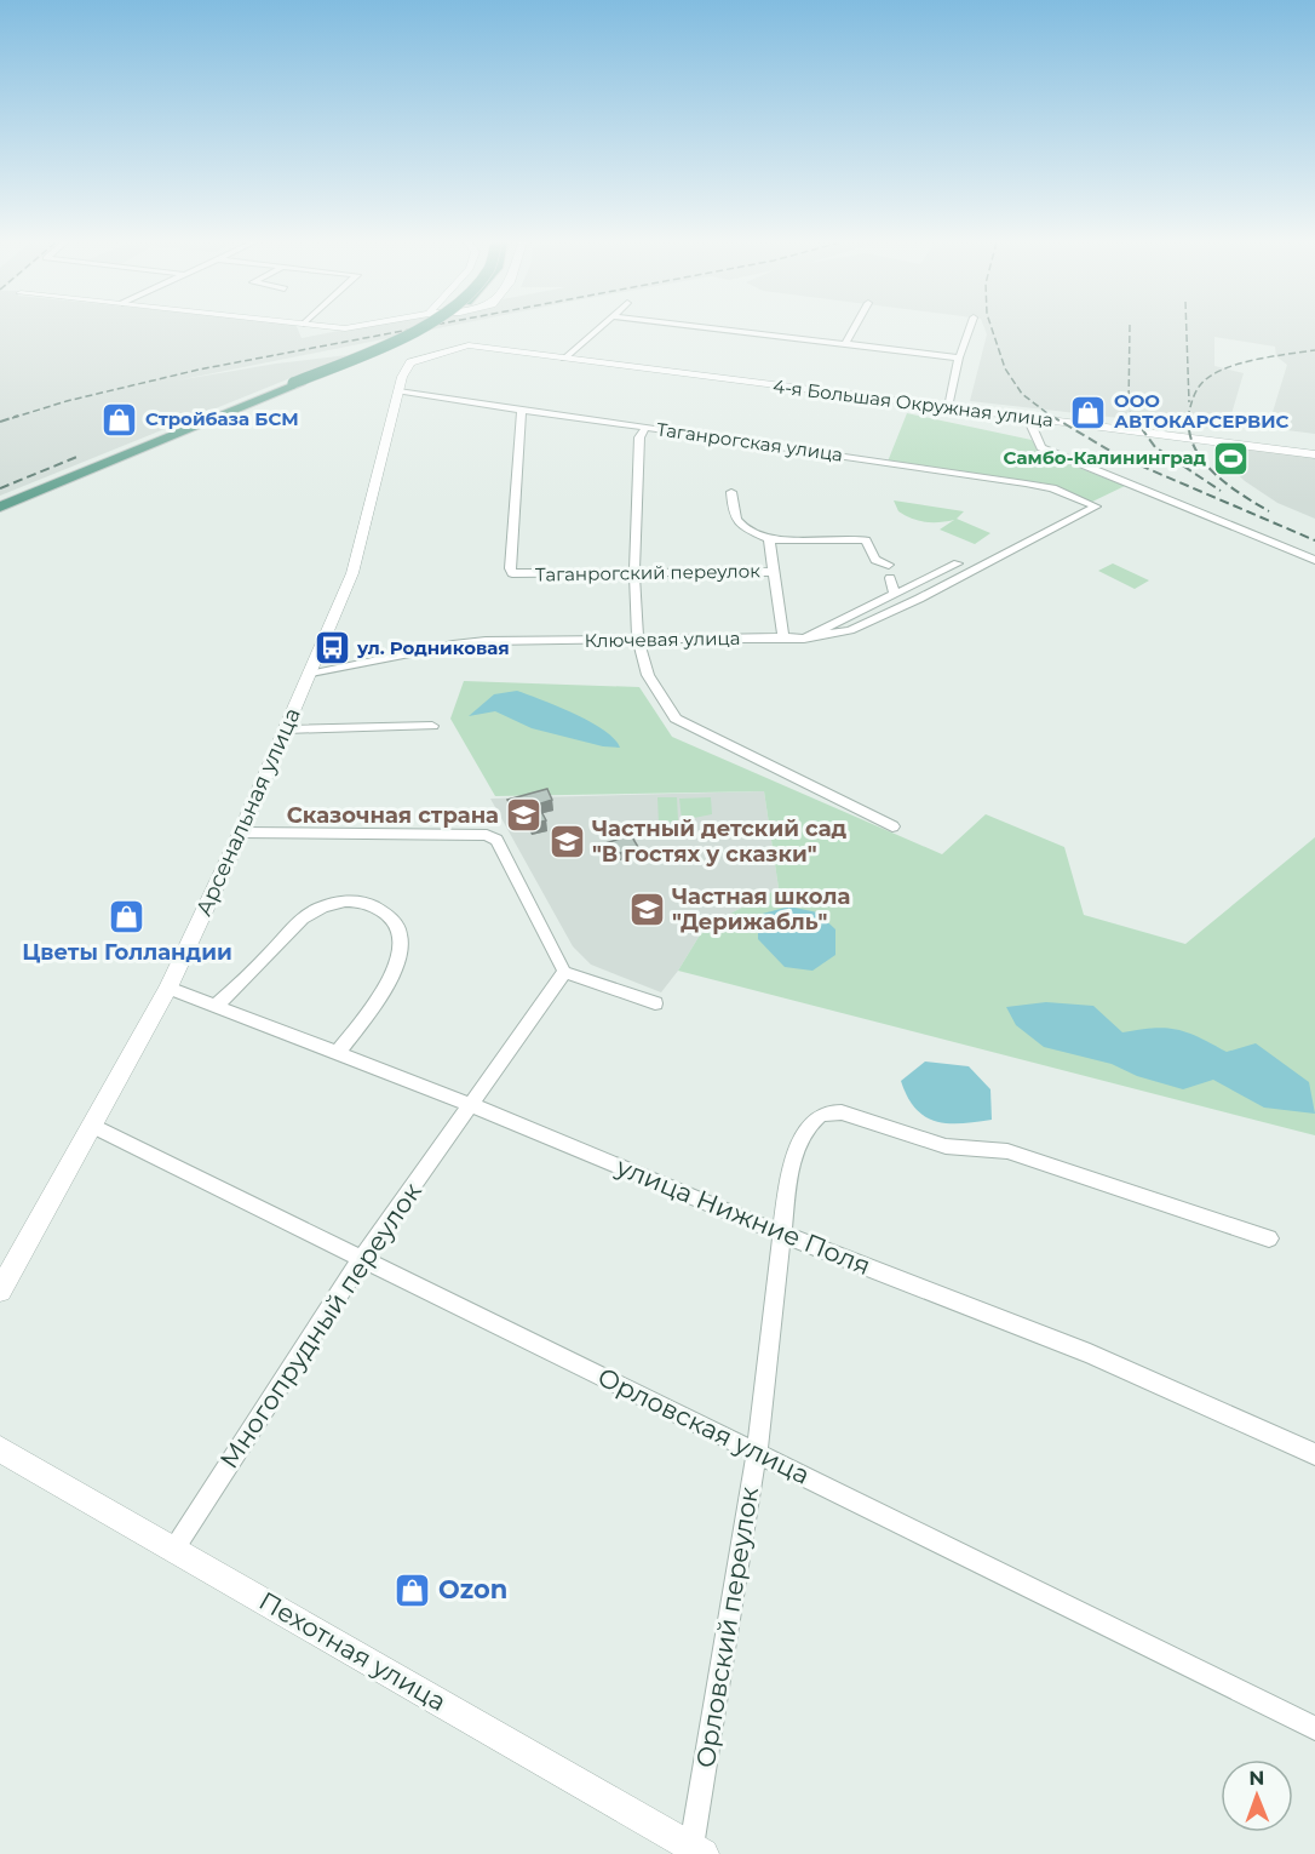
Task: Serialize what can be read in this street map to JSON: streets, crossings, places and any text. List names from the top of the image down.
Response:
{
  "streets": {
    "street": [
      "4-я Большая Окружная улица",
      "Таганрогская улица",
      "Таганрогский переулок",
      "Ключевая улица",
      "Арсенальная улица",
      "улица Нижние Поля",
      "Многопрудный переулок",
      "Орловская улица",
      "Орловский переулок",
      "Пехотная улица"
    ]
  },
  "crossings": [
    ["4-я Большая Окружная улица", "Арсенальная улица"],
    ["Таганрогская улица", "Таганрогский переулок"],
    ["Таганрогская улица", "Ключевая улица"],
    ["Таганрогская улица", "Арсенальная улица"],
    ["Ключевая улица", "Арсенальная улица"],
    ["Арсенальная улица", "улица Нижние Поля"],
    ["Арсенальная улица", "Орловская улица"],
    ["улица Нижние Поля", "Многопрудный переулок"],
    ["улица Нижние Поля", "Орловский переулок"],
    ["Многопрудный переулок", "Орловская улица"],
    ["Многопрудный переулок", "Пехотная улица"],
    ["Орловская улица", "Орловский переулок"],
    ["Орловский переулок", "Пехотная улица"]
  ],
  "places": {
    "shop": [
      "ООО АВТОКАРСЕРВИС",
      "Стройбаза БСМ",
      "Цветы Голландии",
      "Ozon"
    ],
    "sports": ["Самбо-Калининград"],
    "bus stop": ["ул. Родниковая"],
    "school or university": ["Сказочная страна", "Частный детский сад \"В гостях у сказки\"", "Частная школа \"Дерижабль\""]
  },
  "north": "top"
}
